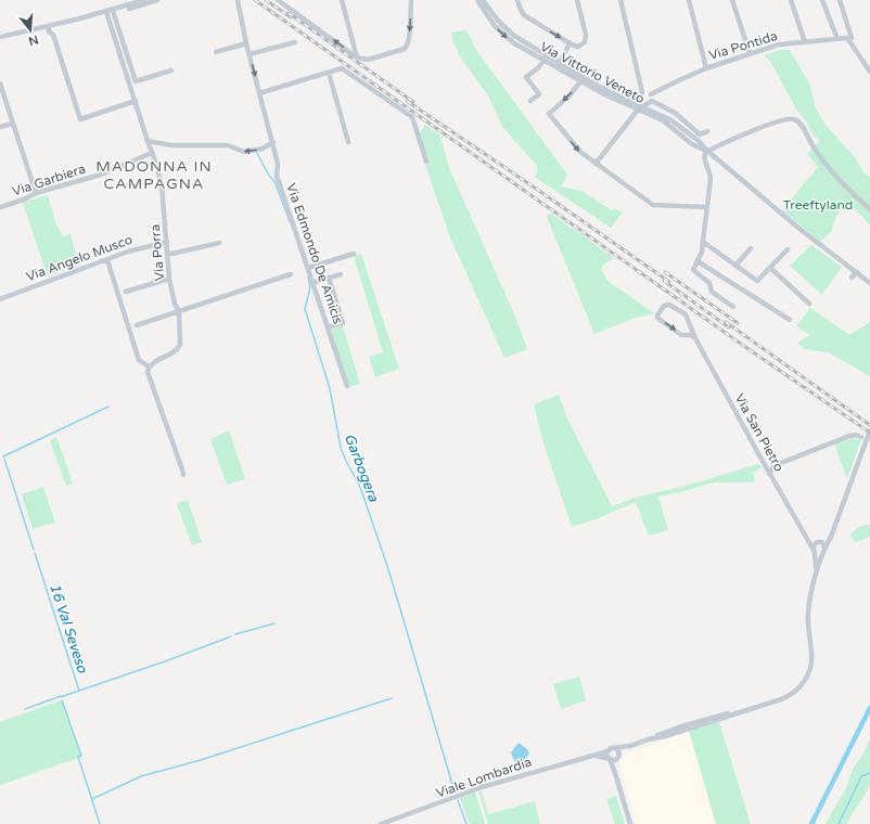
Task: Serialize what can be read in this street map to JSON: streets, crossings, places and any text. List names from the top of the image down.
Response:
{
  "streets": {
    "street": [
      "Via Pontida",
      "Via Vittorio Veneto",
      "Via Garbiera",
      "Via Porra",
      "Via Edmondo De Amicis",
      "Via Angelo Musco",
      "Via San Pietro",
      "Viale Lombardia"
    ]
  },
  "crossings": [
    ["Via Garbiera", "Via Porra"],
    ["Via Porra", "Via Angelo Musco"]
  ],
  "districts": ["MADONNA IN CAMPAGNA"],
  "water": ["Garbogera", "16 Val Seveso"],
  "parks": ["Treeftyland"],
  "north": "bottom"
}
